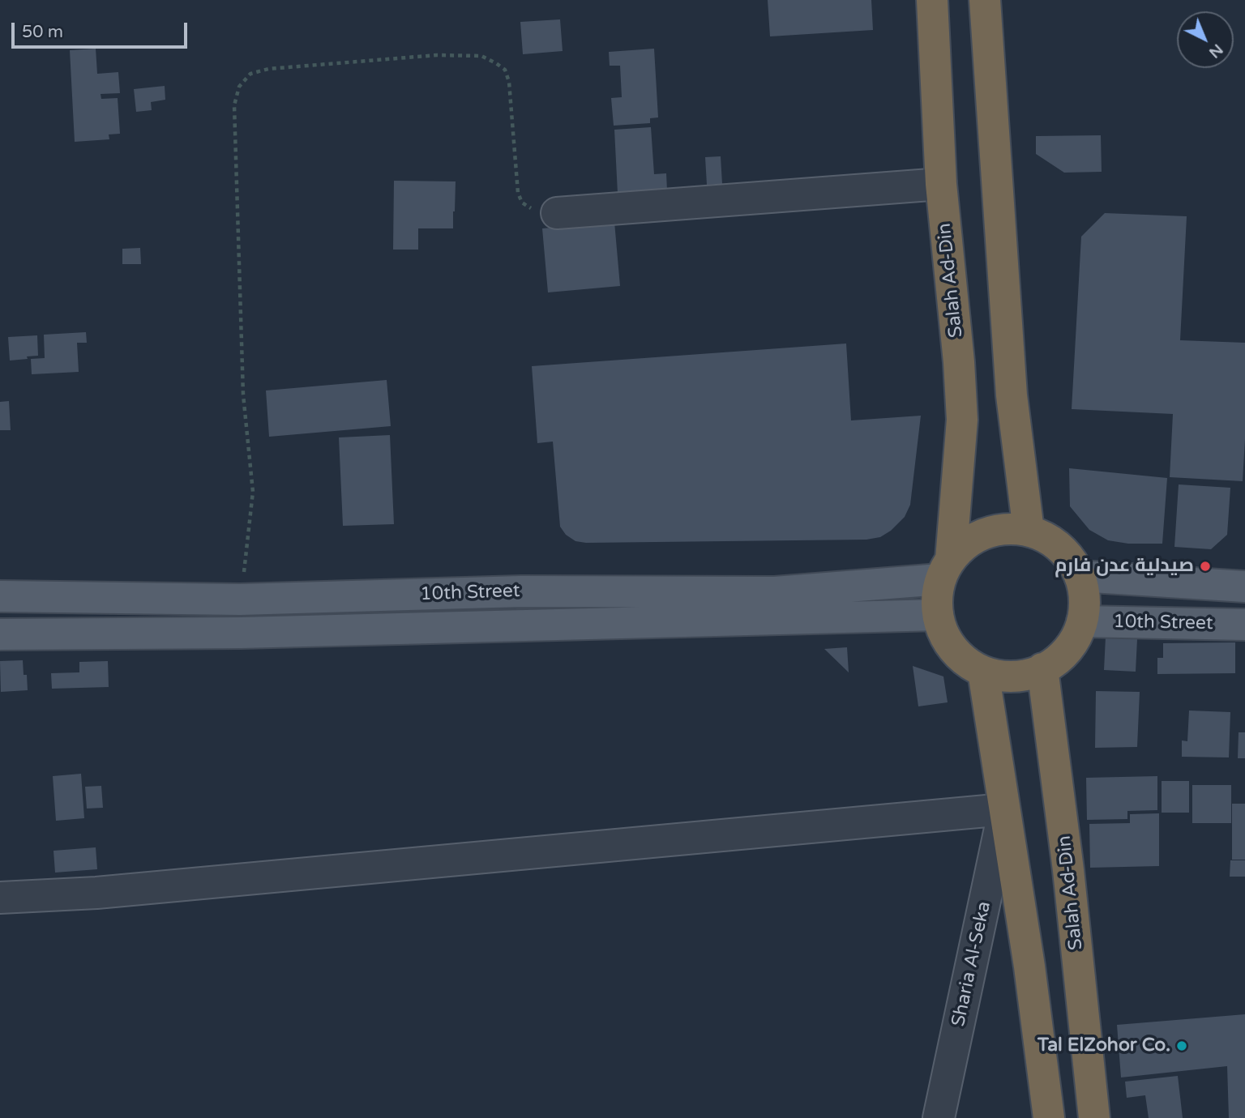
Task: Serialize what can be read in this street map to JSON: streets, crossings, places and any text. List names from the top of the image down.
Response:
{
  "streets": {
    "highway": ["Salah Ad-Din"],
    "main road": ["10th Street"],
    "street": ["Sharia Al-Seka"]
  },
  "crossings": [
    ["Salah Ad-Din", "10th Street"]
  ],
  "places": ["صيدلية عدن فارم", "Tal ElZohor Co."],
  "scale_bar": "50 m",
  "north": "bottom right"
}
